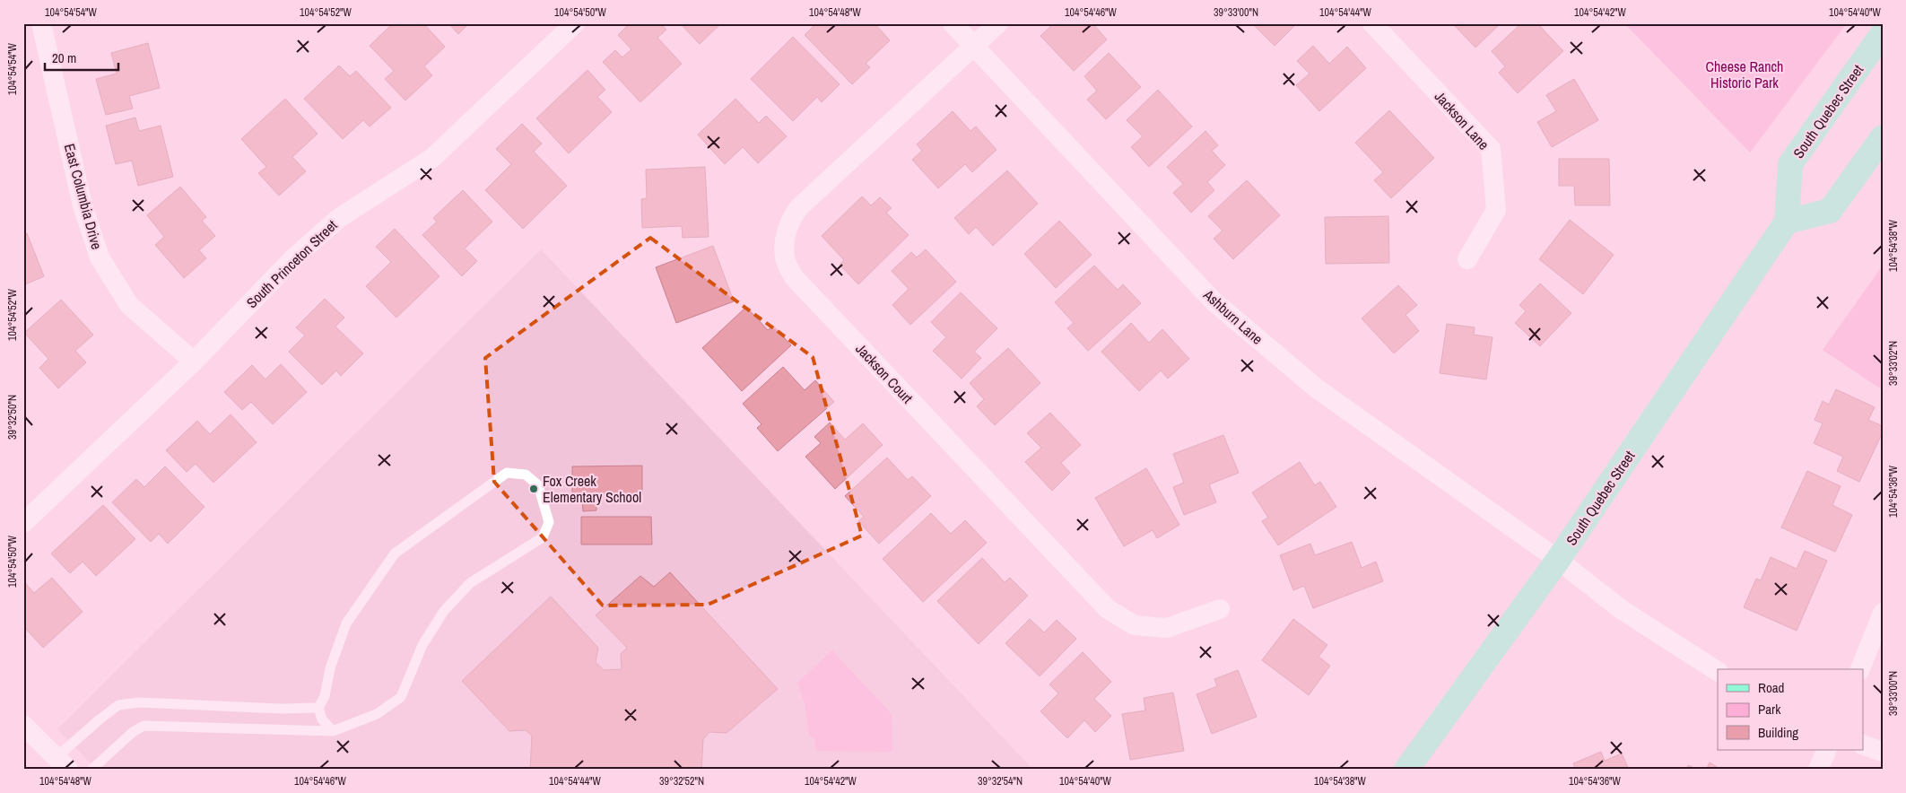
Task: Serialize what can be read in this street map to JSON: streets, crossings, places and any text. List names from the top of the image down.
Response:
{
  "streets": {
    "main road": ["South Quebec Street"],
    "street": [
      "Jackson Lane",
      "East Columbia Drive",
      "South Princeton Street",
      "Ashburn Lane",
      "Jackson Court"
    ]
  },
  "crossings": [
    ["South Quebec Street", "Ashburn Lane"],
    ["East Columbia Drive", "South Princeton Street"],
    ["Ashburn Lane", "Jackson Court"]
  ],
  "parks": ["Cheese Ranch Historic Park"],
  "places": ["Fox Creek Elementary School"],
  "legend": ["Road", "Park", "Building"],
  "scale_bar": "20 m",
  "coordinates": [
    "104°54'54\"W",
    "104°54'52\"W",
    "104°54'50\"W",
    "104°54'48\"W",
    "104°54'46\"W",
    "39°33'00\"N",
    "104°54'44\"W",
    "104°54'42\"W",
    "104°54'40\"W",
    "104°54'38\"W",
    "39°33'02\"N",
    "39°32'50\"N",
    "104°54'36\"W",
    "39°32'52\"N",
    "39°32'54\"N"
  ]
}
